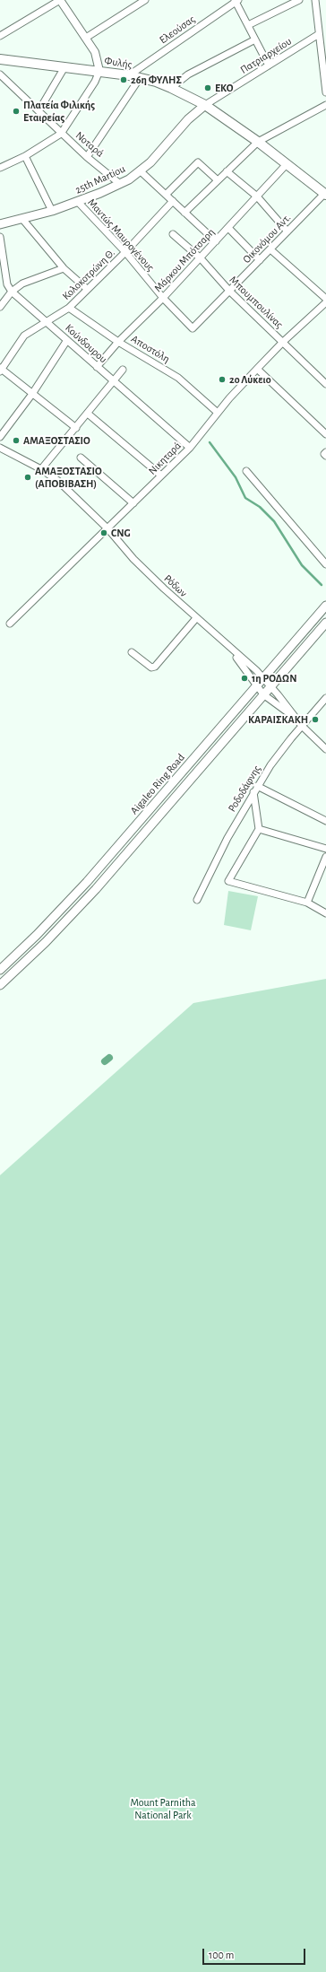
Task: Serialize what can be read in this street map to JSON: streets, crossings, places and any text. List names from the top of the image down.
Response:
{
  "streets": {
    "main road": ["Φυλής", "25th Martiou", "Aigaleo Ring Road"],
    "street": [
      "Ελεούσας",
      "Πατριαρχείου",
      "Νοταρά",
      "Μαντώς Μαυρογένους",
      "Οικονόμου Αντ.",
      "Μάρκου Μπότσαρη",
      "Κολοκοτρώνη Θ.",
      "Μπουμπουλίνας",
      "Κούνδουρου",
      "Αποστόλη",
      "Νικηταρά",
      "Ρόδων",
      "Ροδοδάφνης"
    ]
  },
  "crossings": [
    ["Ελεούσας", "Φυλής"],
    ["Πατριαρχείου", "Φυλής"],
    ["Πατριαρχείου", "25th Martiou"],
    ["Φυλής", "25th Martiou"],
    ["Φυλής", "Οικονόμου Αντ."],
    ["Φυλής", "Μάρκου Μπότσαρη"],
    ["Νοταρά", "25th Martiou"],
    ["25th Martiou", "Μαντώς Μαυρογένους"],
    ["Μαντώς Μαυρογένους", "Οικονόμου Αντ."],
    ["Μαντώς Μαυρογένους", "Μάρκου Μπότσαρη"],
    ["Μαντώς Μαυρογένους", "Κολοκοτρώνη Θ."],
    ["Οικονόμου Αντ.", "Μπουμπουλίνας"],
    ["Μάρκου Μπότσαρη", "Μπουμπουλίνας"],
    ["Μάρκου Μπότσαρη", "Κούνδουρου"],
    ["Μάρκου Μπότσαρη", "Αποστόλη"],
    ["Κολοκοτρώνη Θ.", "Κούνδουρου"],
    ["Κολοκοτρώνη Θ.", "Αποστόλη"],
    ["Μπουμπουλίνας", "Νικηταρά"],
    ["Κούνδουρου", "Νικηταρά"],
    ["Αποστόλη", "Νικηταρά"],
    ["Νικηταρά", "Ρόδων"],
    ["Ρόδων", "Aigaleo Ring Road"],
    ["Ρόδων", "Ροδοδάφνης"]
  ],
  "parks": ["Mount Parnitha National Park"],
  "places": [
    "26η ΦΥΛΗΣ",
    "EKO",
    "Πλατεία Φιλικής Εταιρείας",
    "2ο Λύκειο",
    "ΑΜΑΞΟΣΤΑΣΙΟ",
    "ΑΜΑΞΟΣΤΑΣΙΟ (ΑΠΟΒΙΒΑΣΗ)",
    "CNG",
    "1η ΡΟΔΩΝ",
    "ΚΑΡΑΙΣΚΑΚΗ"
  ],
  "scale_bar": "100 m"
}
